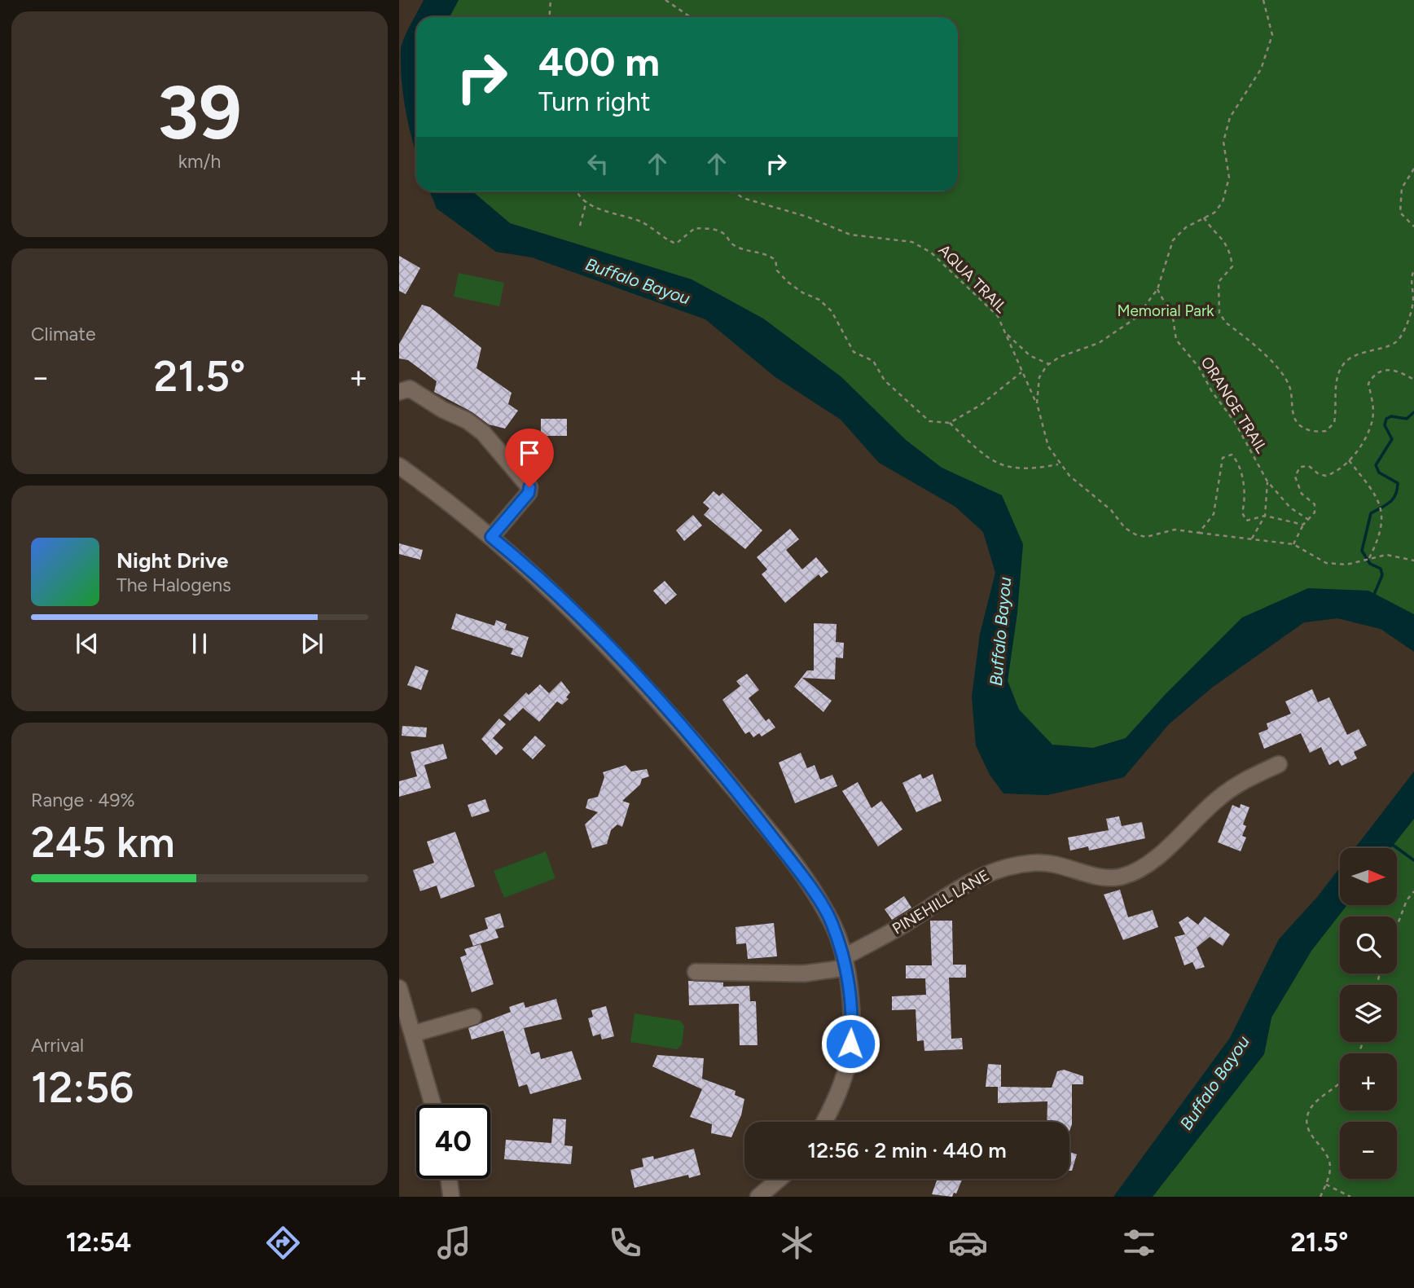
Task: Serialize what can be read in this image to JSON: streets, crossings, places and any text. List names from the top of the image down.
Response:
{
  "streets": {
    "street": ["PINEHILL LANE"],
    "path": ["AQUA TRAIL", "ORANGE TRAIL"]
  },
  "water": ["Buffalo Bayou"],
  "parks": ["Memorial Park"],
  "north": "right",
  "page": {
    "tile": [
      ["39", "km/h"],
      "Climate",
      ["Range · 49%", "245 km"],
      ["Arrival", "12:56"]
    ],
    "turn": ["400 m", "Turn right"],
    "heat": ["−", "21.5°", "+"],
    "song": ["Night Drive", "The Halogens"],
    "map_buttons": ["+", "−"],
    "limit": "40",
    "trip": "12:56 · 2 min · 440 m",
    "tabs": ["12:54", "21.5°"]
  }
}
